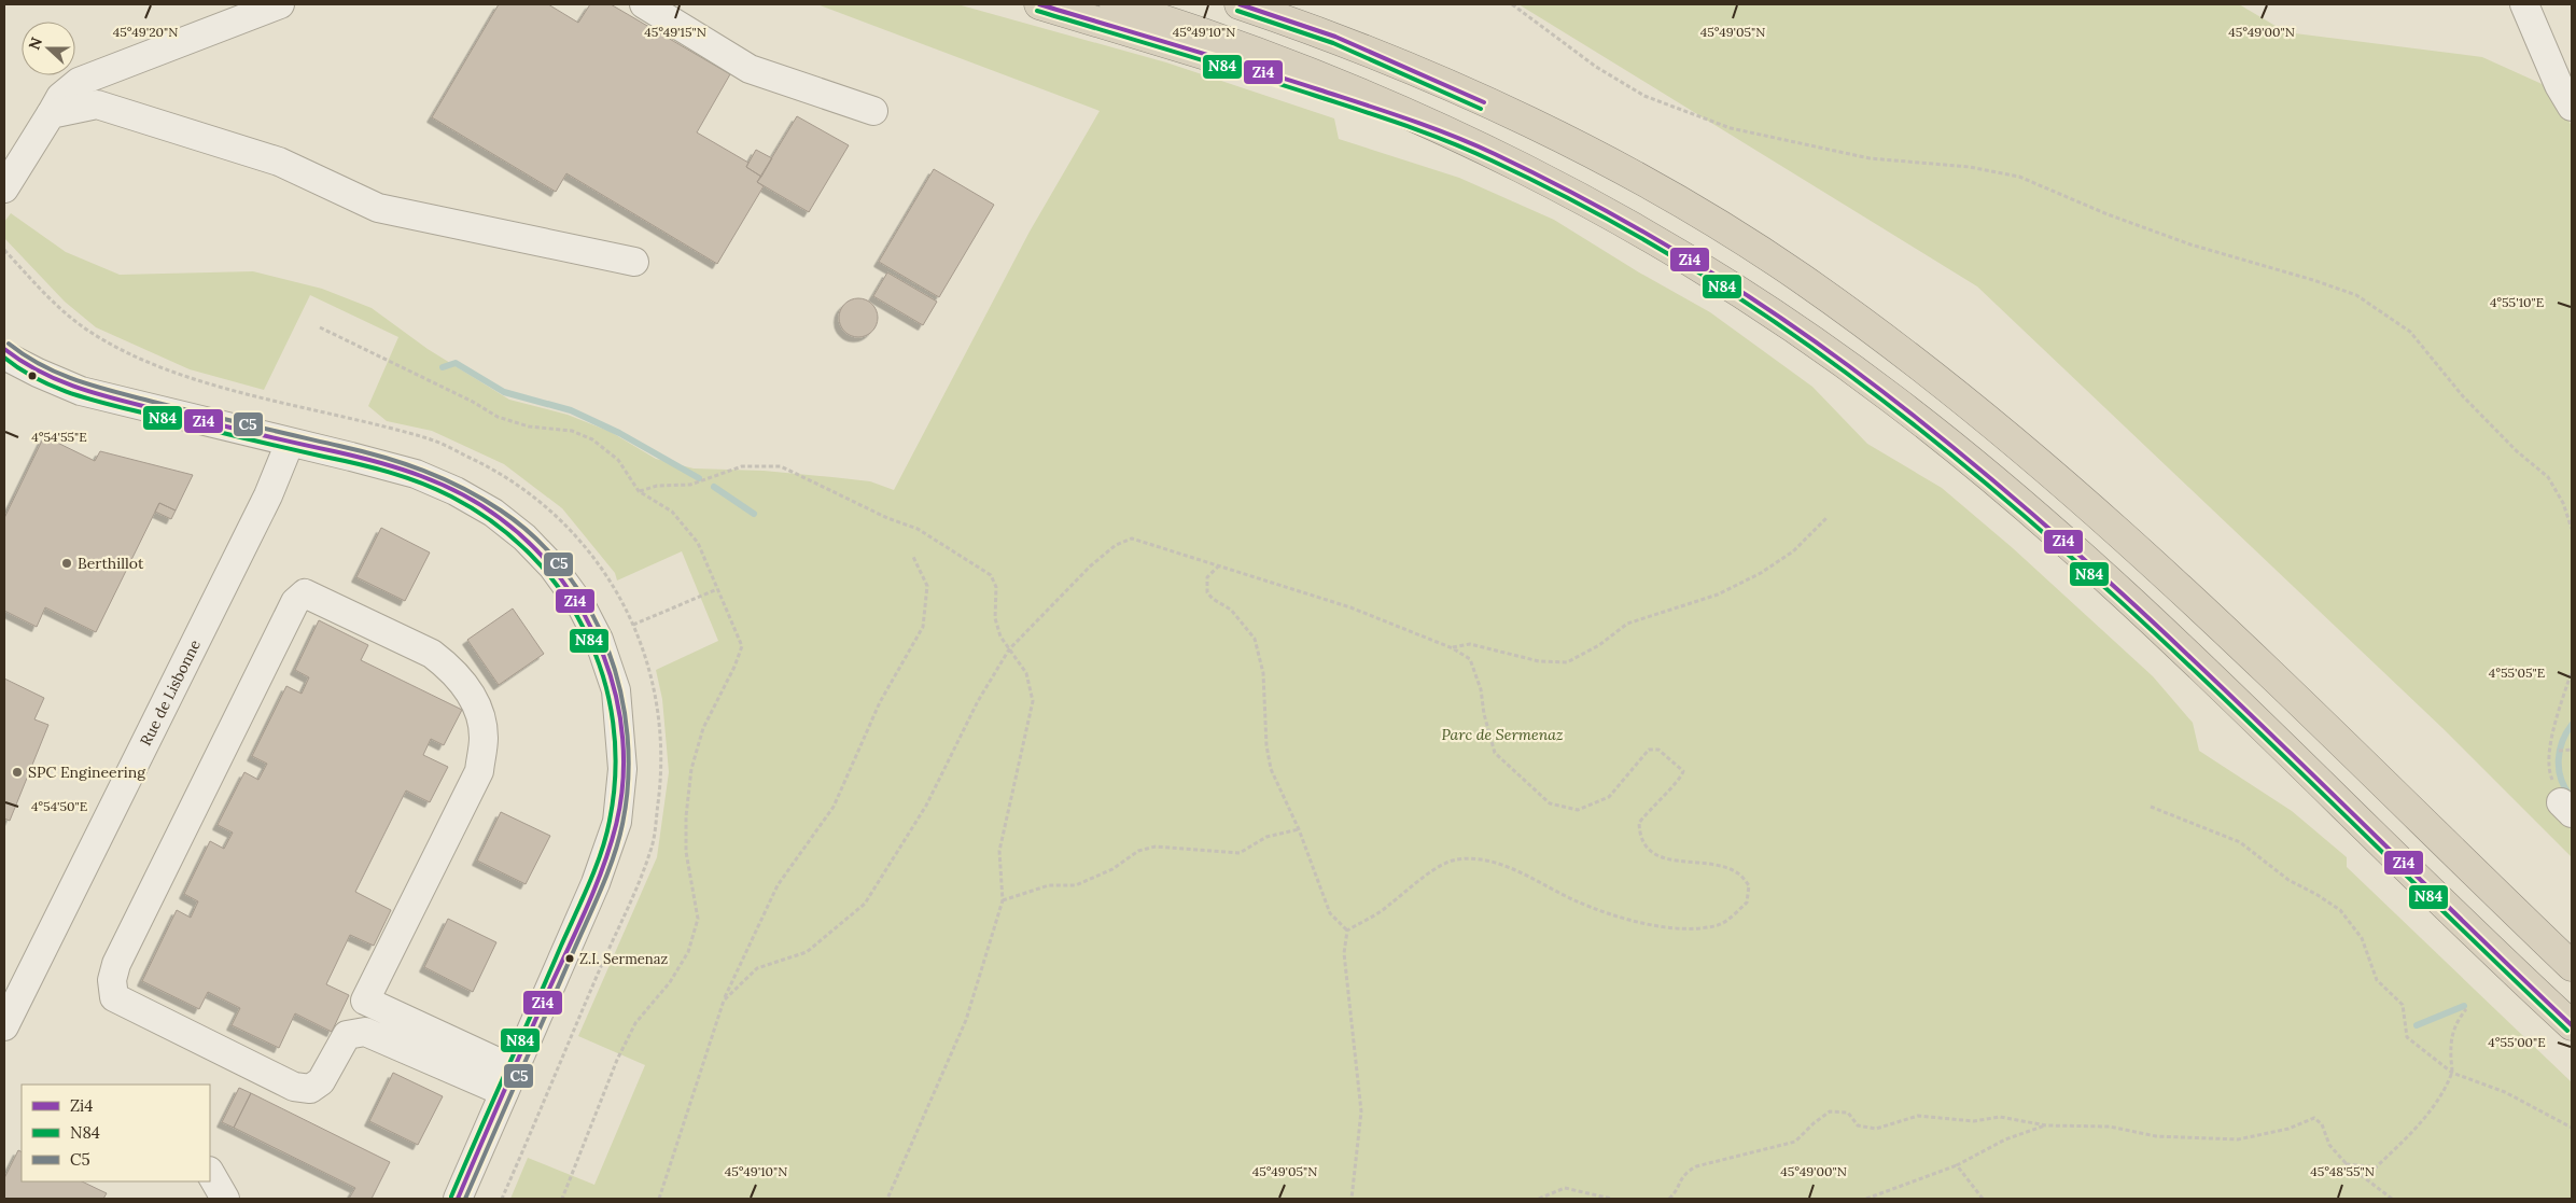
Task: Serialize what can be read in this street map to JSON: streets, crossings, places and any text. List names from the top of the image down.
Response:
{
  "streets": {
    "street": ["Rue de Lisbonne"]
  },
  "parks": ["Parc de Sermenaz"],
  "places": ["Berthillot", "SPC Engineering", "Z.I. Sermenaz"],
  "lines": ["transit line Zi4", "transit line N84", "transit line C5"],
  "legend": ["Zi4", "N84", "C5"],
  "north": "left",
  "coordinates": [
    "45°49'00\"N",
    "45°49'20\"N",
    "45°49'15\"N",
    "45°49'10\"N",
    "45°49'05\"N",
    "4°55'10\"E",
    "4°54'55\"E",
    "4°55'05\"E",
    "4°54'50\"E",
    "4°55'00\"E",
    "45°48'55\"N"
  ]
}
